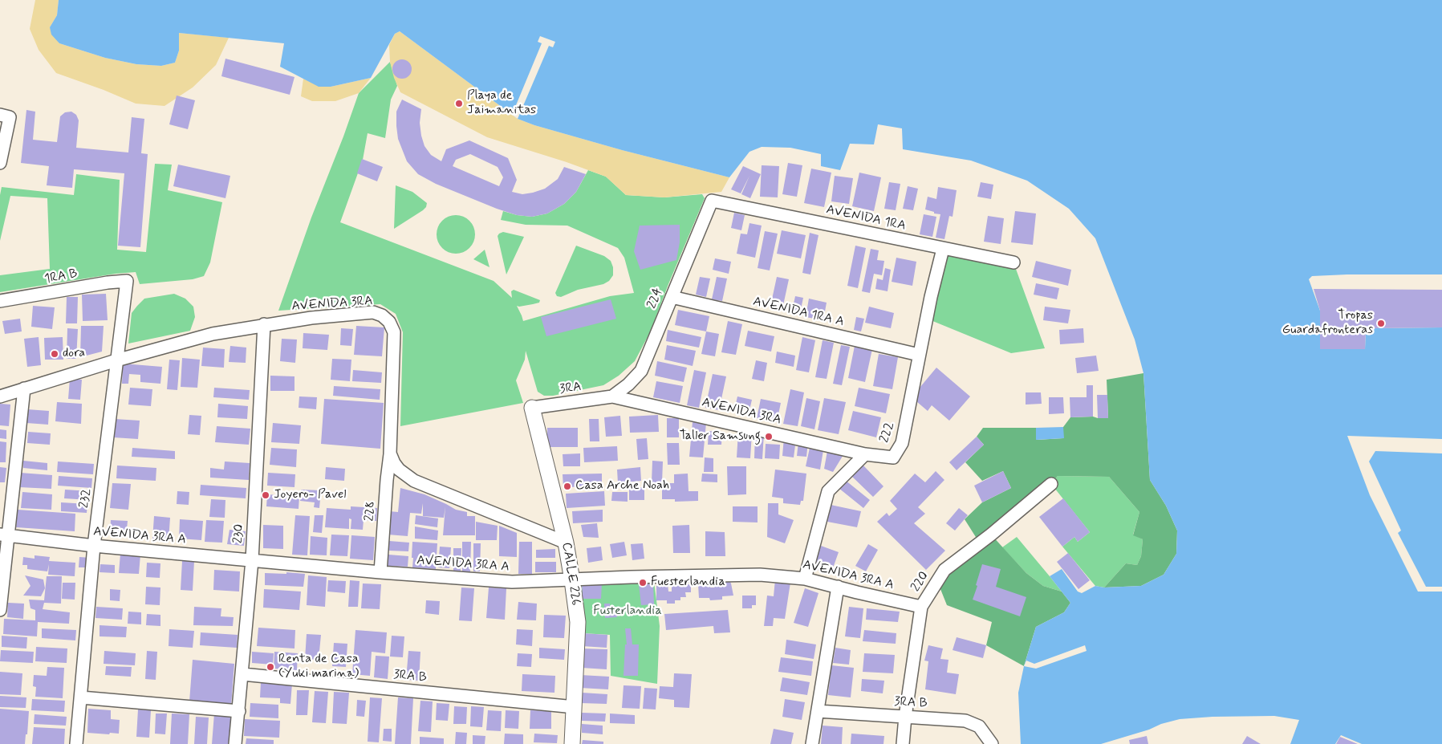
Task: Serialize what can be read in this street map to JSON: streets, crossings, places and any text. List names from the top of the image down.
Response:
{
  "streets": {
    "street": [
      "AVENIDA 1RA",
      "1RA B",
      "224",
      "AVENIDA 3RA",
      "AVENIDA 1RA A",
      "3RA",
      "222",
      "232",
      "228",
      "230",
      "AVENIDA 3RA A",
      "CALLE 226",
      "220",
      "3RA B"
    ]
  },
  "crossings": [
    ["AVENIDA 1RA", "224"],
    ["AVENIDA 1RA", "222"],
    ["1RA B", "232"],
    ["224", "AVENIDA 3RA"],
    ["224", "AVENIDA 1RA A"],
    ["224", "3RA"],
    ["AVENIDA 3RA", "3RA"],
    ["AVENIDA 3RA", "222"],
    ["AVENIDA 3RA", "232"],
    ["AVENIDA 3RA", "228"],
    ["AVENIDA 3RA", "230"],
    ["AVENIDA 1RA A", "222"],
    ["3RA", "CALLE 226"],
    ["222", "AVENIDA 3RA A"],
    ["232", "AVENIDA 3RA A"],
    ["228", "AVENIDA 3RA A"],
    ["230", "AVENIDA 3RA A"],
    ["230", "3RA B"],
    ["AVENIDA 3RA A", "CALLE 226"],
    ["AVENIDA 3RA A", "220"],
    ["CALLE 226", "3RA B"],
    ["220", "3RA B"]
  ],
  "parks": ["Fusterlandia"],
  "places": [
    "Playa de Jaimanitas",
    "Tropas Guardafronteras",
    "dora",
    "Taller Samsung",
    "Casa Arche Noah",
    "Joyero- Pavel",
    "Fuesterlandia",
    "Renta de Casa (Yuki marina)"
  ]
}
